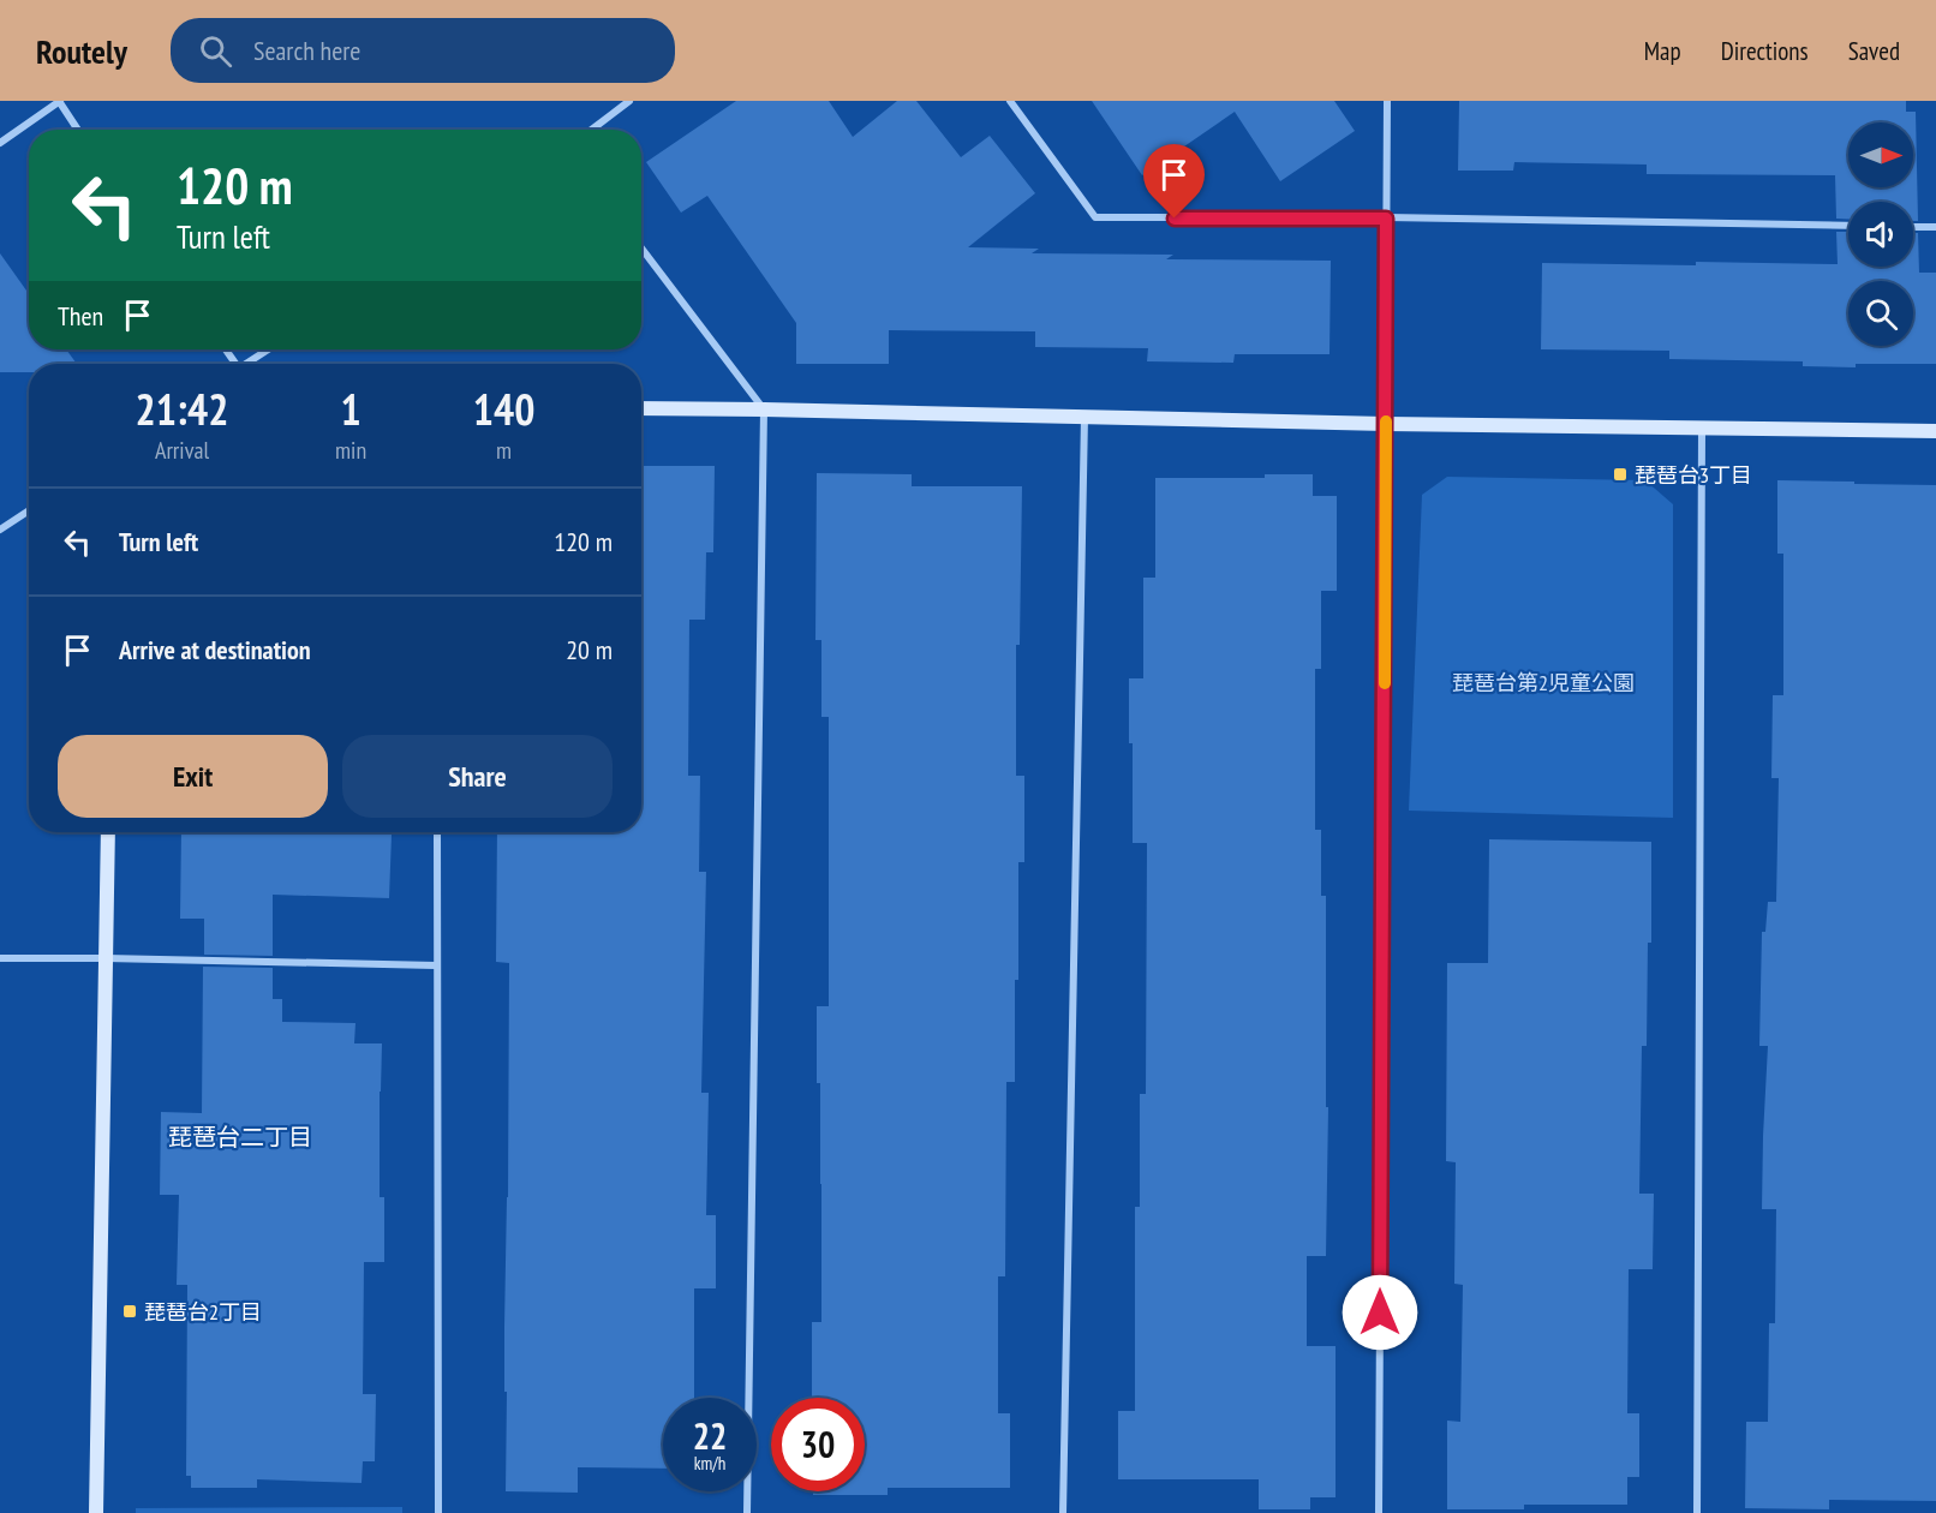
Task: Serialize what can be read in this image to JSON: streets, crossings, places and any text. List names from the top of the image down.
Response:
{
  "districts": ["琵琶台二丁目"],
  "parks": ["琵琶台第2児童公園"],
  "places": {
    "transit": ["琵琶台3丁目", "琵琶台2丁目"]
  },
  "north": "right",
  "page": {
    "header": "Routely",
    "search": "Search here",
    "nav": ["Map", "Directions", "Saved"],
    "turn": ["120 m", "Turn left"],
    "then": "Then",
    "eta": [
      "21:42",
      "Arrival",
      "1",
      "min",
      "140",
      "m"
    ],
    "list": [
      {
        "name": "Turn left",
        "value": "120 m"
      },
      {
        "name": "Arrive at destination",
        "value": "20 m"
      }
    ],
    "buttons": ["Exit", "Share"],
    "speed": "22 km/h",
    "limit": "30"
  }
}
